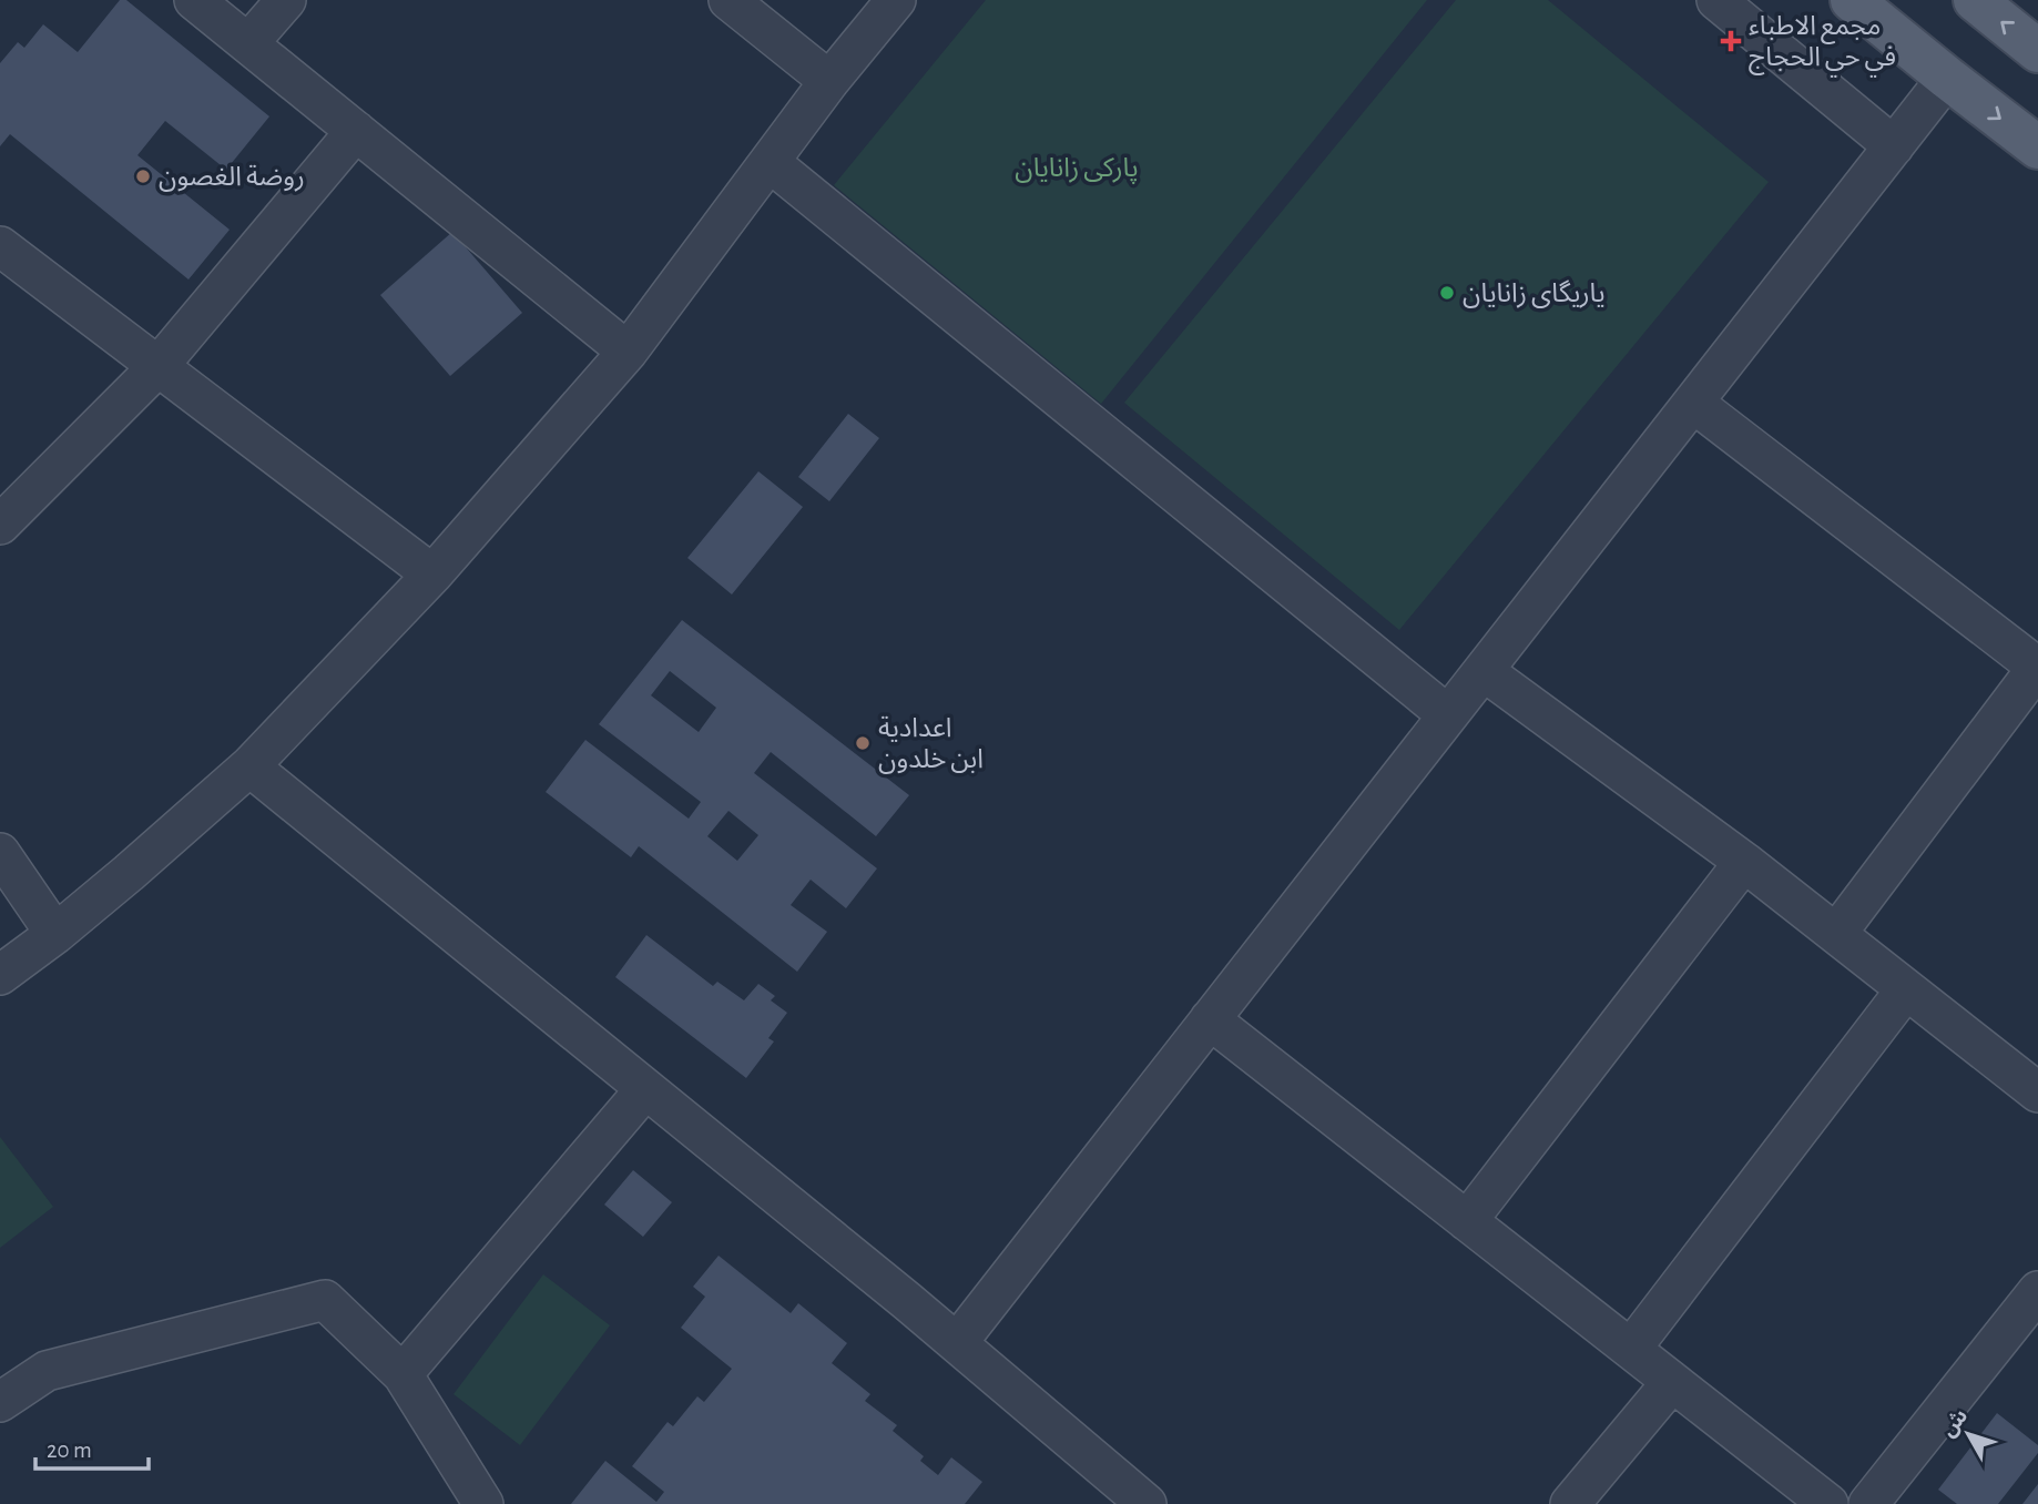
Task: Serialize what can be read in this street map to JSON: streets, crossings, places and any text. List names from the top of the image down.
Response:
{
  "parks": ["پارکی زانایان"],
  "places": {
    "health": ["مجمع الاطباء في حي الحجاج"],
    "other": ["روضة الغصون", "یاریگای زانایان", "اعدادية ابن خلدون"]
  },
  "scale_bar": "20 m",
  "north": "top left"
}
